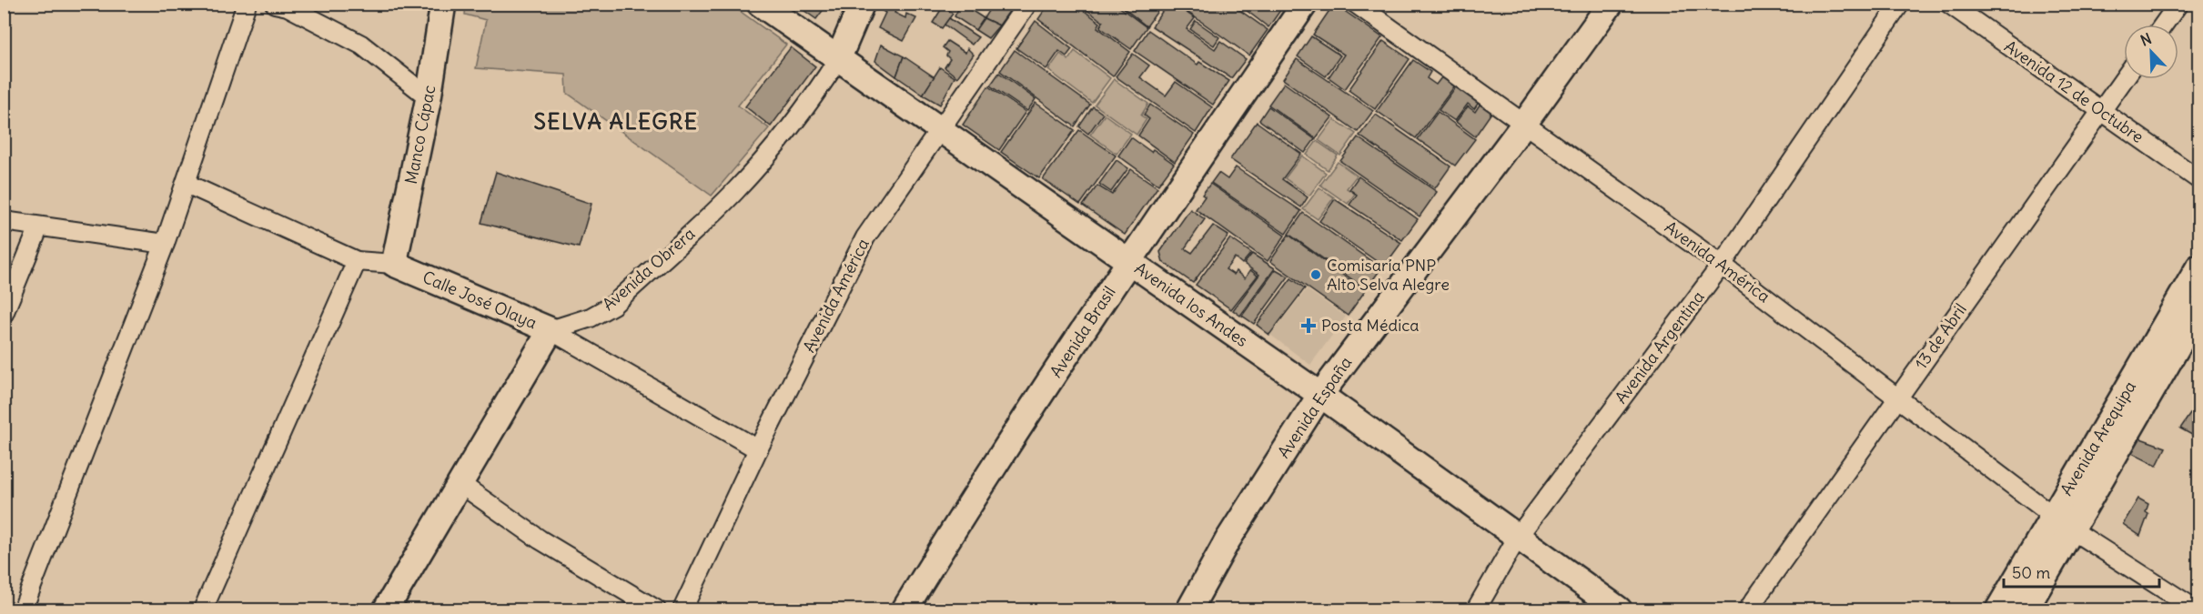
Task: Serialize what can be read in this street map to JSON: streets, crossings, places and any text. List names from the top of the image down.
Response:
{
  "streets": {
    "street": [
      "Avenida 12 de Octubre",
      "Manco Cápac",
      "Avenida América",
      "Avenida Obrera",
      "Calle José Olaya",
      "Avenida los Andes",
      "Avenida Brasil",
      "13 de Abril",
      "Avenida Argentina",
      "Avenida España",
      "Avenida Arequipa"
    ]
  },
  "crossings": [
    ["Avenida 12 de Octubre", "13 de Abril"],
    ["Manco Cápac", "Calle José Olaya"],
    ["Avenida América", "Calle José Olaya"],
    ["Avenida América", "Avenida los Andes"],
    ["Avenida América", "13 de Abril"],
    ["Avenida América", "Avenida Argentina"],
    ["Avenida América", "Avenida España"],
    ["Avenida América", "Avenida Arequipa"],
    ["Avenida Obrera", "Calle José Olaya"],
    ["Avenida Obrera", "Avenida los Andes"],
    ["Avenida los Andes", "Avenida Brasil"],
    ["Avenida los Andes", "Avenida Argentina"],
    ["Avenida los Andes", "Avenida España"]
  ],
  "districts": ["SELVA ALEGRE"],
  "places": {
    "other": ["Comisaría PNP Alto Selva Alegre"],
    "health": ["Posta Médica"]
  },
  "scale_bar": "50 m",
  "north": "top left"
}
